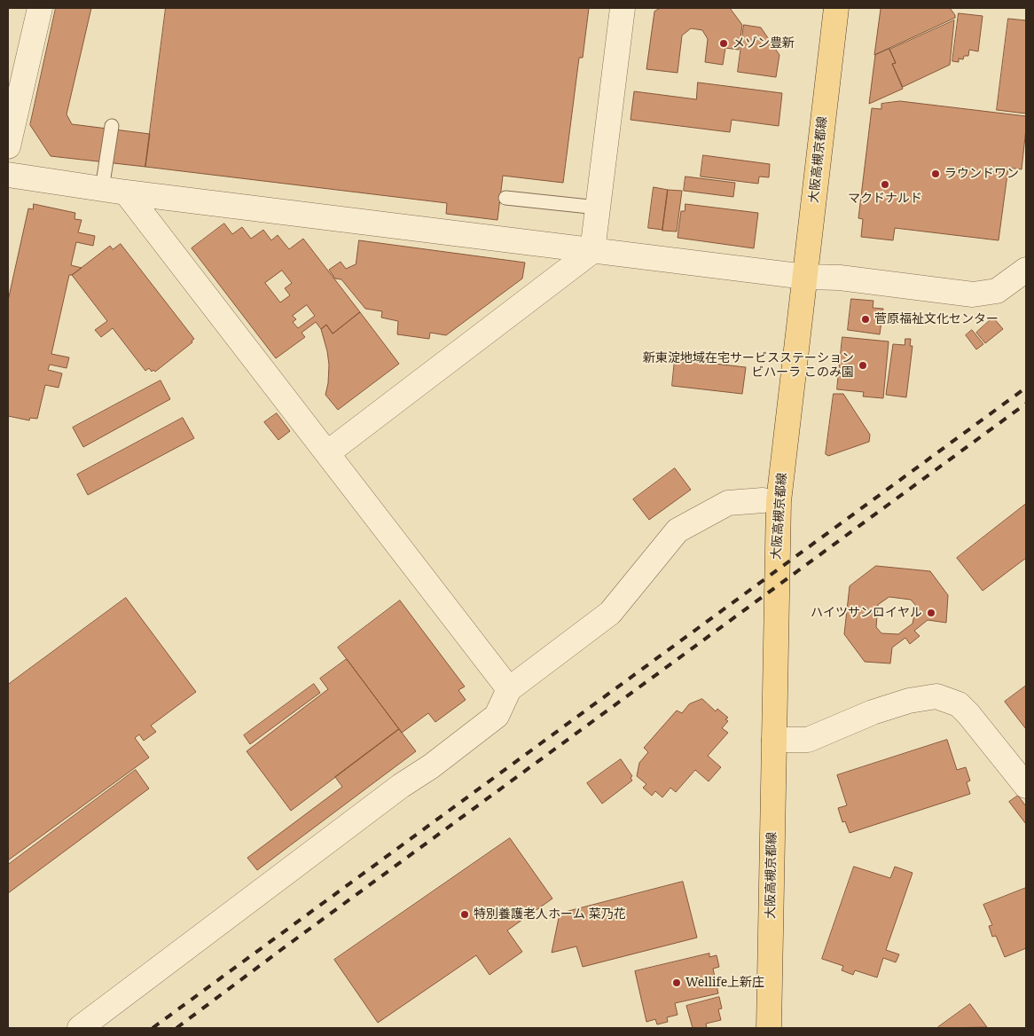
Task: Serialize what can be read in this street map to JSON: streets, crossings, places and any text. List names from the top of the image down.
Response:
{
  "streets": {
    "main road": ["大阪高槻京都線"]
  },
  "places": [
    "メゾン豊新",
    "ラウンドワン",
    "マクドナルド",
    "菅原福祉文化センター",
    "新東淀地域在宅サービスステーション ビハーラ このみ園",
    "ハイツサンロイヤル",
    "特別養護老人ホーム 菜乃花",
    "Wellife上新庄"
  ]
}
